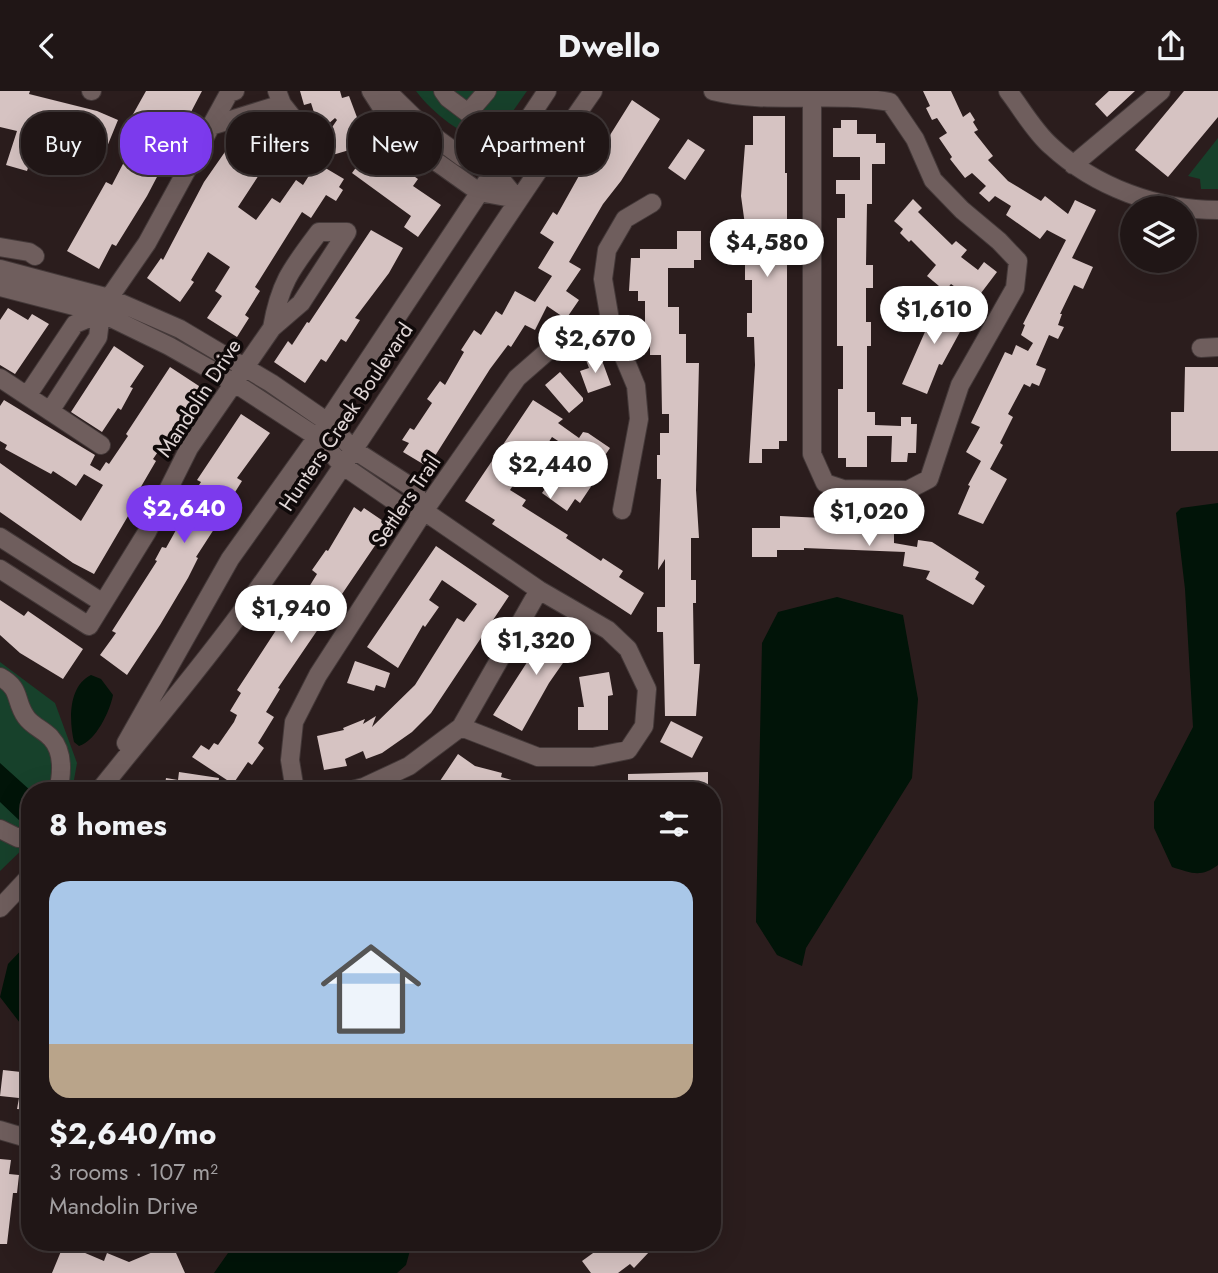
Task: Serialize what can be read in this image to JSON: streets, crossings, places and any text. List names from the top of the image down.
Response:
{
  "streets": {
    "street": ["Mandolin Drive", "Hunters Creek Boulevard", "Settlers Trail"]
  },
  "page": {
    "header": "Dwello",
    "chip": [
      "Buy",
      "Rent",
      "Filters",
      "New",
      "Apartment"
    ],
    "price": [
      "$4,580",
      "$1,610",
      "$2,670",
      "$2,440",
      "$2,640",
      "$1,020",
      "$1,940",
      "$1,320"
    ],
    "heading": "8 homes",
    "list": [
      {
        "name": "$2,640/mo",
        "note": "3 rooms · 107 m² · Mandolin Drive"
      }
    ]
  }
}
